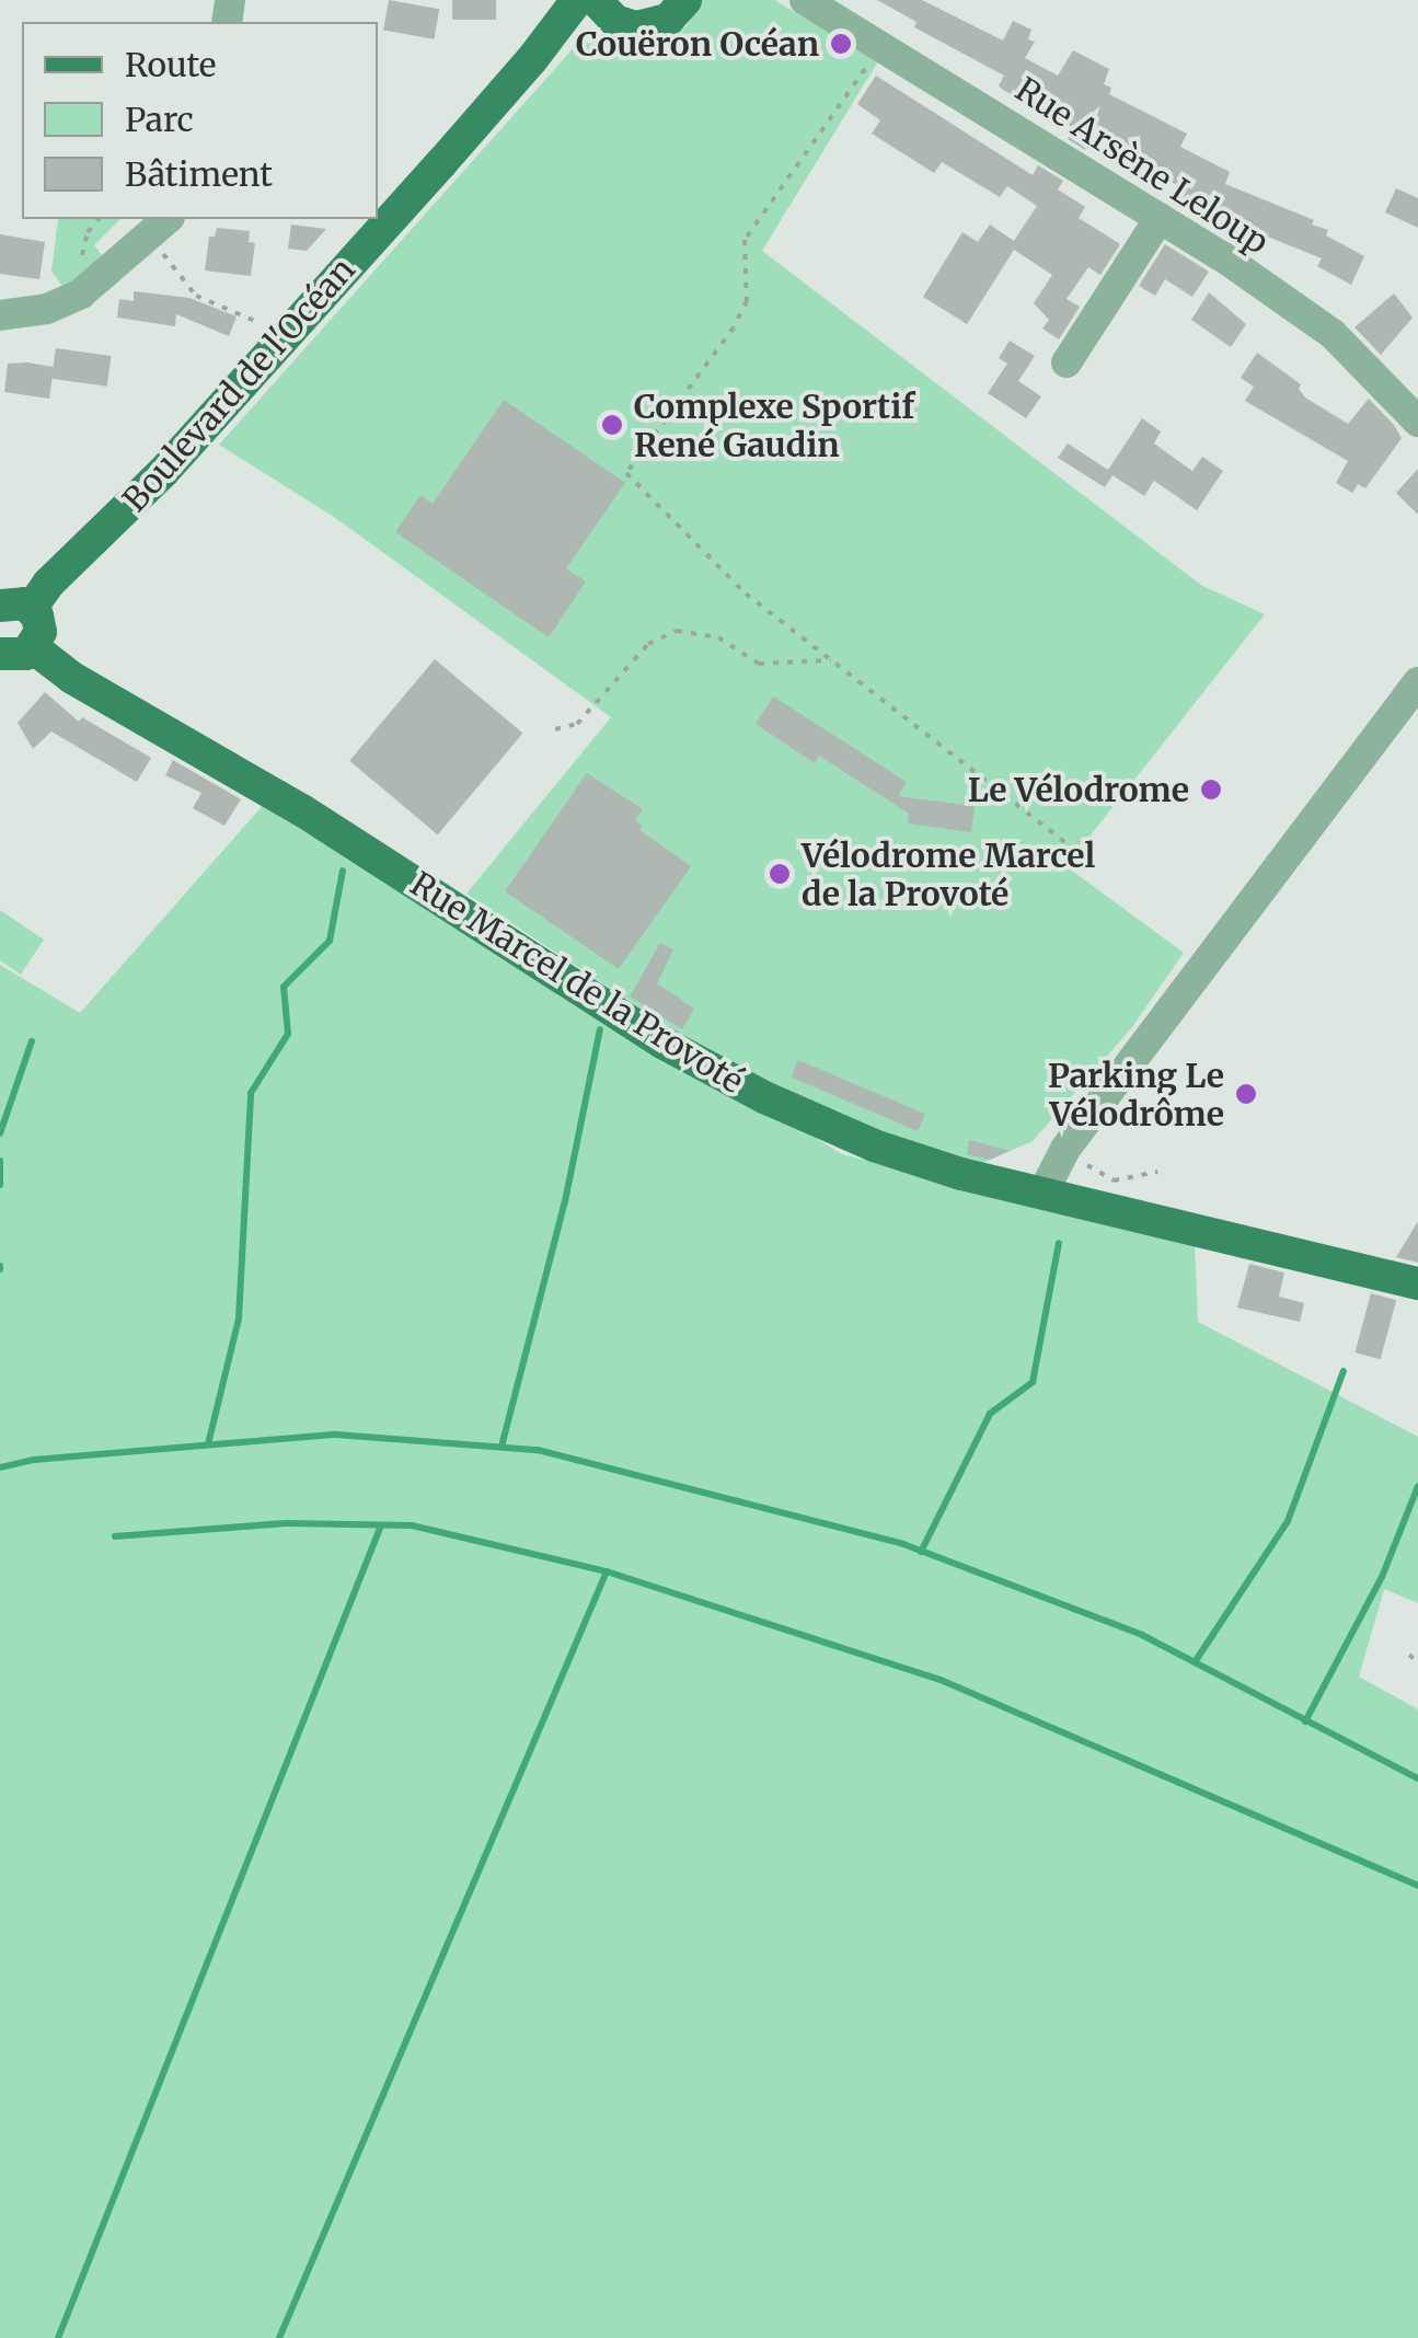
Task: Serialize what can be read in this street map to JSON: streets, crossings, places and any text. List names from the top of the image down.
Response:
{
  "streets": {
    "main road": ["Boulevard de l'Océan", "Rue Marcel de la Provoté"],
    "street": ["Rue Arsène Leloup"]
  },
  "places": [
    "Couëron Océan",
    "Complexe Sportif René Gaudin",
    "Le Vélodrome",
    "Vélodrome Marcel de la Provoté",
    "Parking Le Vélodrôme"
  ],
  "legend": ["Route", "Parc", "Bâtiment"]
}
